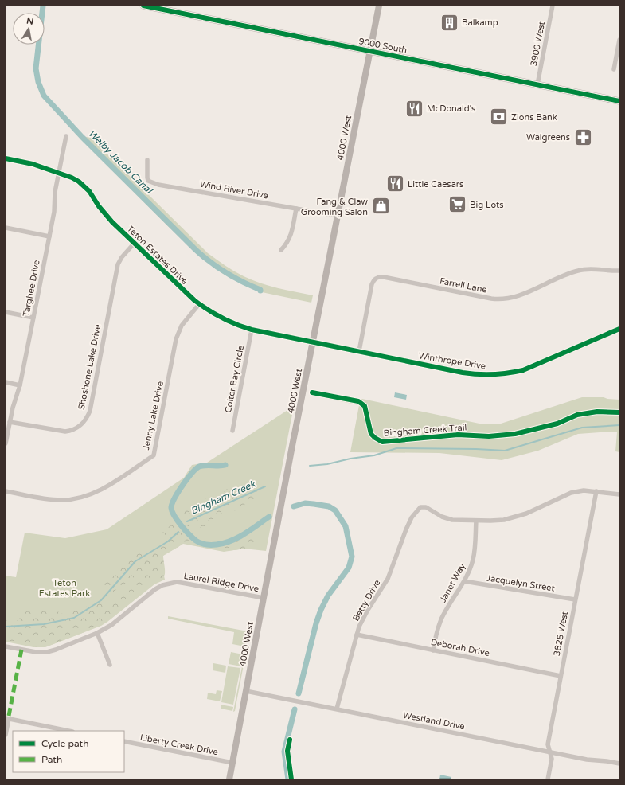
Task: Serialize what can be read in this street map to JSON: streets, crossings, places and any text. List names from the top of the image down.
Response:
{
  "streets": {
    "main road": ["9000 South", "4000 West"],
    "street": [
      "3900 West",
      "Wind River Drive",
      "Teton Estates Drive",
      "Farrell Lane",
      "Targhee Drive",
      "Winthrope Drive",
      "Shoshone Lake Drive",
      "Colter Bay Circle",
      "Jenny Lake Drive",
      "Laurel Ridge Drive",
      "Janet Way",
      "Jacquelyn Street",
      "Betty Drive",
      "3825 West",
      "Deborah Drive",
      "Westland Drive",
      "Liberty Creek Drive"
    ],
    "cycle path": ["Bingham Creek Trail"]
  },
  "crossings": [
    ["3900 West", "9000 South"],
    ["9000 South", "4000 West"],
    ["4000 West", "Wind River Drive"],
    ["4000 West", "Teton Estates Drive"],
    ["4000 West", "Winthrope Drive"],
    ["4000 West", "Laurel Ridge Drive"],
    ["4000 West", "Westland Drive"],
    ["4000 West", "Liberty Creek Drive"],
    ["Teton Estates Drive", "Targhee Drive"],
    ["Teton Estates Drive", "Winthrope Drive"],
    ["Teton Estates Drive", "Shoshone Lake Drive"],
    ["Teton Estates Drive", "Colter Bay Circle"],
    ["Teton Estates Drive", "Jenny Lake Drive"],
    ["Farrell Lane", "Winthrope Drive"],
    ["Targhee Drive", "Shoshone Lake Drive"],
    ["Janet Way", "Jacquelyn Street"],
    ["Janet Way", "Betty Drive"],
    ["Janet Way", "Deborah Drive"],
    ["Jacquelyn Street", "3825 West"],
    ["Betty Drive", "Deborah Drive"],
    ["Betty Drive", "Westland Drive"],
    ["3825 West", "Deborah Drive"],
    ["3825 West", "Westland Drive"]
  ],
  "water": ["Welby Jacob Canal", "Bingham Creek"],
  "parks": ["Teton Estates Park"],
  "places": {
    "building": ["Balkamp"],
    "restaurant": ["McDonald's", "Little Caesars"],
    "bank": ["Zions Bank"],
    "pharmacy": ["Walgreens"],
    "supermarket": ["Big Lots"],
    "shop": ["Fang & Claw Grooming Salon"]
  },
  "legend": ["Cycle path", "Path"],
  "north": "top"
}
